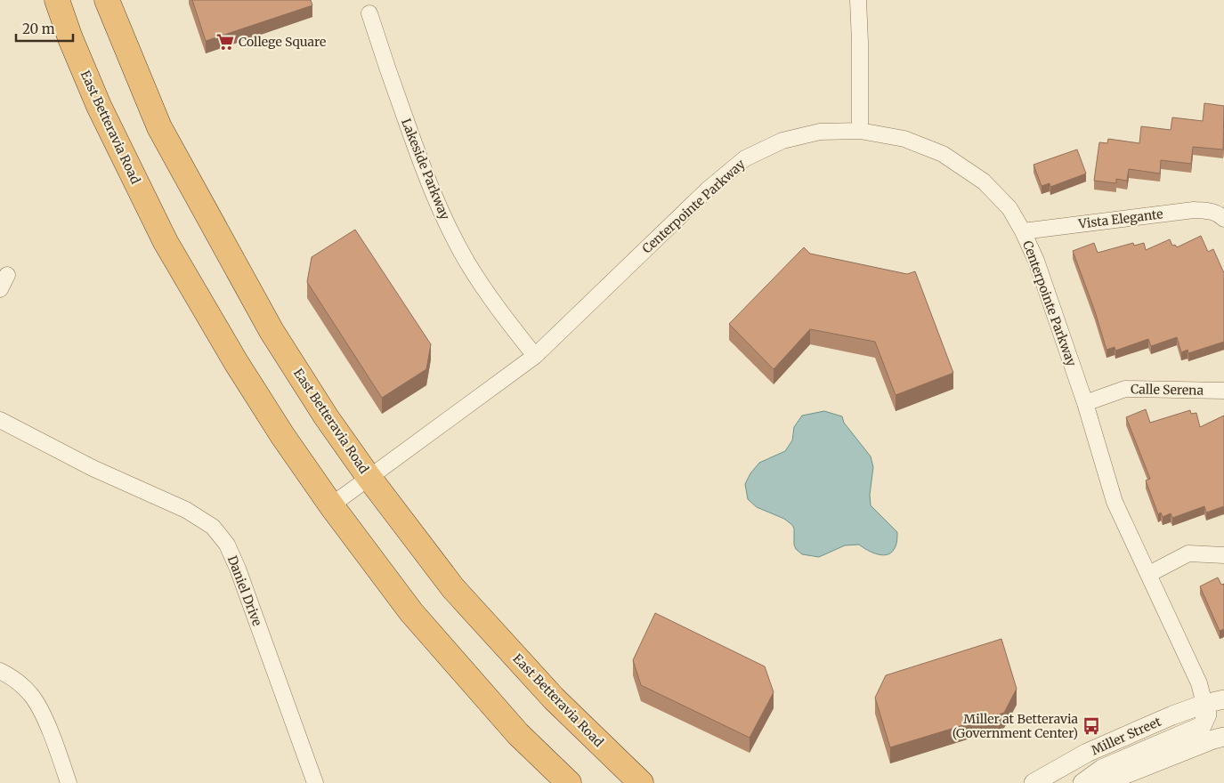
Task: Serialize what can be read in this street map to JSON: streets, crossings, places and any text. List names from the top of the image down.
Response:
{
  "streets": {
    "highway": ["East Betteravia Road"],
    "street": [
      "Lakeside Parkway",
      "Centerpointe Parkway",
      "Vista Elegante",
      "Calle Serena",
      "Daniel Drive",
      "Miller Street"
    ]
  },
  "crossings": [
    ["East Betteravia Road", "Centerpointe Parkway"],
    ["Lakeside Parkway", "Centerpointe Parkway"],
    ["Centerpointe Parkway", "Vista Elegante"],
    ["Centerpointe Parkway", "Calle Serena"],
    ["Centerpointe Parkway", "Miller Street"]
  ],
  "places": {
    "supermarket": ["College Square"],
    "bus stop": ["Miller at Betteravia (Government Center)"]
  },
  "scale_bar": "20 m"
}
